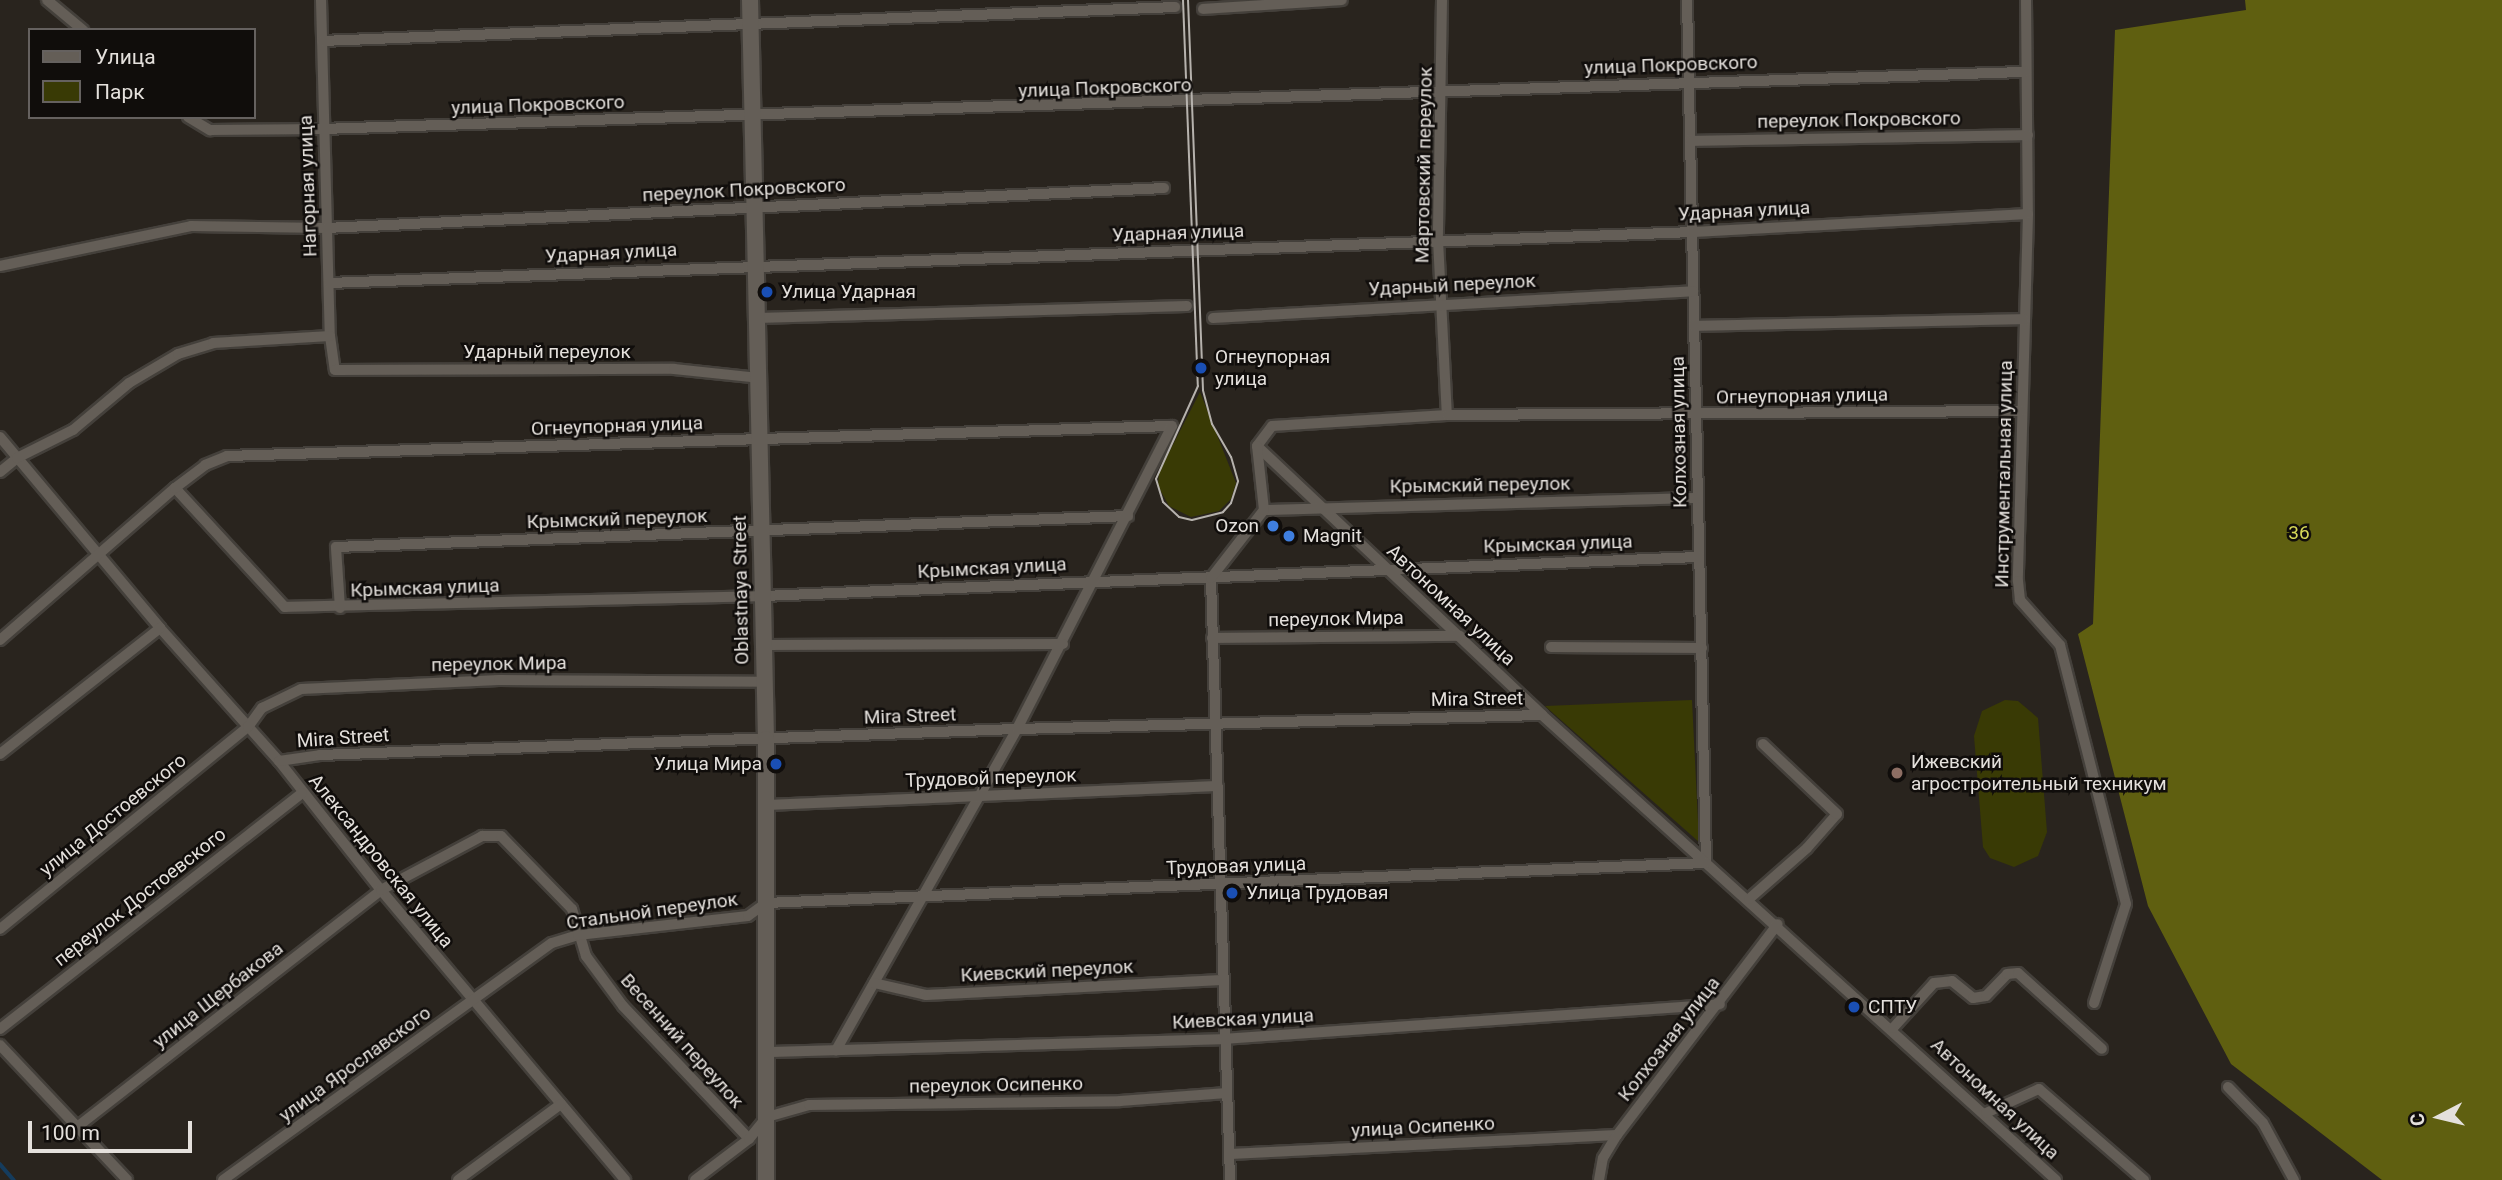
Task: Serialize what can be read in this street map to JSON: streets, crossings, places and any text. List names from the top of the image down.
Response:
{
  "streets": {
    "main road": ["Oblastnaya Street"],
    "street": [
      "улица Покровского",
      "переулок Покровского",
      "Мартовский переулок",
      "Нагорная улица",
      "Ударная улица",
      "Ударный переулок",
      "Огнеупорная улица",
      "Колхозная улица",
      "Инструментальная улица",
      "Крымский переулок",
      "Крымская улица",
      "Автономная улица",
      "переулок Мира",
      "Mira Street",
      "Трудовой переулок",
      "улица Достоевского",
      "Александровская улица",
      "Трудовая улица",
      "переулок Достоевского",
      "Стальной переулок",
      "Киевский переулок",
      "улица Щербакова",
      "Киевская улица",
      "Весенний переулок",
      "улица Ярославского",
      "переулок Осипенко",
      "улица Осипенко"
    ]
  },
  "crossings": [
    ["улица Покровского", "Мартовский переулок"],
    ["улица Покровского", "Нагорная улица"],
    ["улица Покровского", "Колхозная улица"],
    ["улица Покровского", "Инструментальная улица"],
    ["улица Покровского", "Oblastnaya Street"],
    ["переулок Покровского", "Нагорная улица"],
    ["переулок Покровского", "Колхозная улица"],
    ["переулок Покровского", "Инструментальная улица"],
    ["переулок Покровского", "Oblastnaya Street"],
    ["Мартовский переулок", "Ударная улица"],
    ["Мартовский переулок", "Ударный переулок"],
    ["Мартовский переулок", "Огнеупорная улица"],
    ["Нагорная улица", "Ударная улица"],
    ["Нагорная улица", "Ударный переулок"],
    ["Ударная улица", "Колхозная улица"],
    ["Ударная улица", "Инструментальная улица"],
    ["Ударная улица", "Oblastnaya Street"],
    ["Ударный переулок", "Колхозная улица"],
    ["Ударный переулок", "Oblastnaya Street"],
    ["Огнеупорная улица", "Колхозная улица"],
    ["Огнеупорная улица", "Инструментальная улица"],
    ["Огнеупорная улица", "Крымский переулок"],
    ["Огнеупорная улица", "Крымская улица"],
    ["Огнеупорная улица", "Oblastnaya Street"],
    ["Огнеупорная улица", "Автономная улица"],
    ["Огнеупорная улица", "Александровская улица"],
    ["Колхозная улица", "Крымский переулок"],
    ["Колхозная улица", "Крымская улица"],
    ["Колхозная улица", "Автономная улица"],
    ["Колхозная улица", "Трудовая улица"],
    ["Колхозная улица", "Киевская улица"],
    ["Колхозная улица", "улица Осипенко"],
    ["Крымский переулок", "Крымская улица"],
    ["Крымский переулок", "Oblastnaya Street"],
    ["Крымский переулок", "Автономная улица"],
    ["Крымская улица", "Oblastnaya Street"],
    ["Крымская улица", "Автономная улица"],
    ["Oblastnaya Street", "переулок Мира"],
    ["Oblastnaya Street", "Mira Street"],
    ["Oblastnaya Street", "Трудовой переулок"],
    ["Oblastnaya Street", "Трудовая улица"],
    ["Oblastnaya Street", "Стальной переулок"],
    ["Oblastnaya Street", "Киевская улица"],
    ["Oblastnaya Street", "переулок Осипенко"],
    ["Автономная улица", "переулок Мира"],
    ["Автономная улица", "Mira Street"],
    ["Автономная улица", "Трудовая улица"],
    ["переулок Мира", "улица Достоевского"],
    ["переулок Мира", "Александровская улица"],
    ["Mira Street", "Александровская улица"],
    ["улица Достоевского", "Александровская улица"],
    ["Александровская улица", "переулок Достоевского"],
    ["Александровская улица", "Стальной переулок"],
    ["Александровская улица", "улица Щербакова"],
    ["Александровская улица", "Весенний переулок"],
    ["Александровская улица", "улица Ярославского"],
    ["Трудовая улица", "Стальной переулок"],
    ["Стальной переулок", "Весенний переулок"],
    ["Стальной переулок", "улица Ярославского"],
    ["улица Щербакова", "Весенний переулок"]
  ],
  "parks": ["36"],
  "places": [
    "Улица Ударная",
    "Огнеупорная улица",
    "Ozon",
    "Magnit",
    "Улица Мира",
    "Ижевский агростроительный техникум",
    "Улица Трудовая",
    "СПТУ"
  ],
  "legend": ["Улица", "Парк"],
  "scale_bar": "100 m",
  "north": "left"
}
